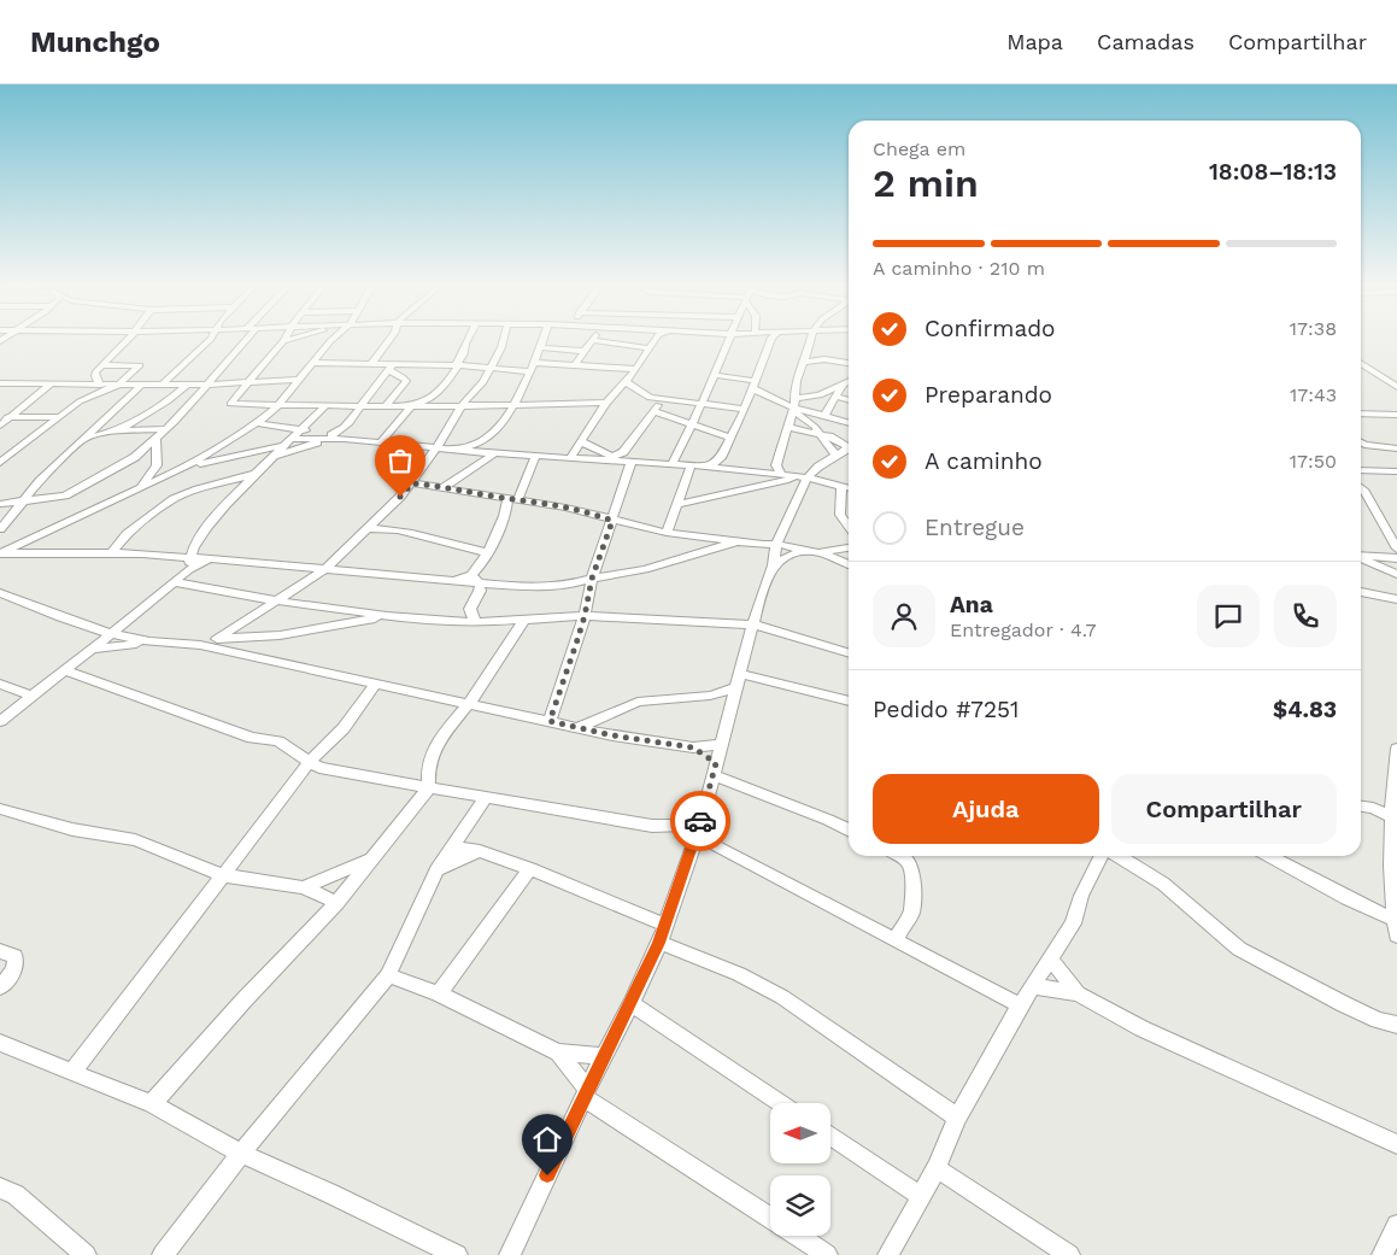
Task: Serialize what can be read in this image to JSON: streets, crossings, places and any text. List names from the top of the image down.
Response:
{
  "north": "left",
  "page": {
    "header": "Munchgo",
    "nav": ["Mapa", "Camadas", "Compartilhar"],
    "heading": ["2 min", "Chega em", "18:08–18:13"],
    "panel": [
      "Ana",
      "Entregador · 4.7",
      "Pedido #7251",
      "$4.83"
    ],
    "bar": "A caminho · 210 m",
    "list": [
      ["Confirmado", "17:38"],
      ["Preparando", "17:43"],
      ["A caminho", "17:50"],
      "Entregue"
    ],
    "buttons": ["Ajuda", "Compartilhar"]
  }
}
